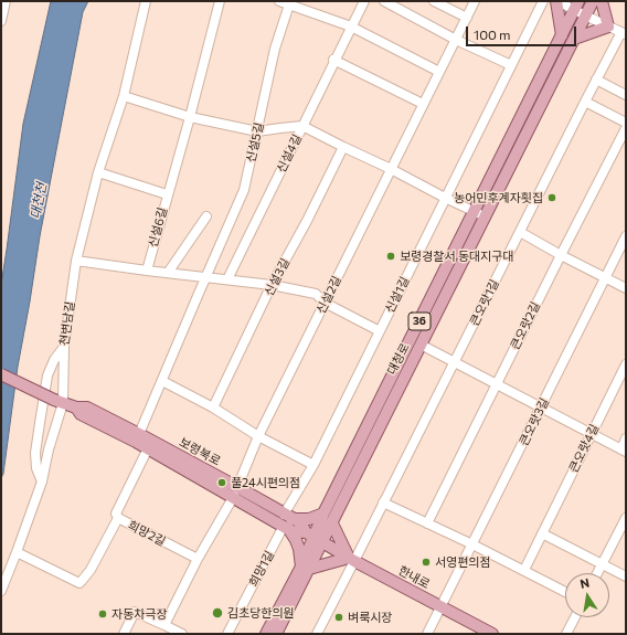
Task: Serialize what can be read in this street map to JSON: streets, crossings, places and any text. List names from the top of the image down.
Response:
{
  "streets": {
    "main road": [
      "36",
      "대청로",
      "보령북로",
      "한내로"
    ],
    "street": [
      "신설5길",
      "신설4길",
      "신설6길",
      "신설3길",
      "신설2길",
      "신설1길",
      "큰오랏1길",
      "천변남길",
      "큰오랏2길",
      "큰오랏3길",
      "큰오랏4길",
      "희망2길",
      "희망1길"
    ]
  },
  "crossings": [
    ["신설5길", "보령북로"],
    ["신설2길", "보령북로"],
    ["신설1길", "보령북로"],
    ["신설1길", "희망1길"],
    ["큰오랏1길", "한내로"],
    ["천변남길", "보령북로"],
    ["대청로", "보령북로"],
    ["대청로", "한내로"],
    ["큰오랏3길", "한내로"],
    ["보령북로", "희망2길"],
    ["보령북로", "희망1길"],
    ["보령북로", "한내로"]
  ],
  "water": ["대천천"],
  "places": [
    "농어민후계자횟집",
    "보령경찰서 동대지구대",
    "풀24시편의점",
    "서영편의점",
    "김초당한의원",
    "자동차극장",
    "벼룩시장"
  ],
  "scale_bar": "100 m",
  "north": "top"
}
